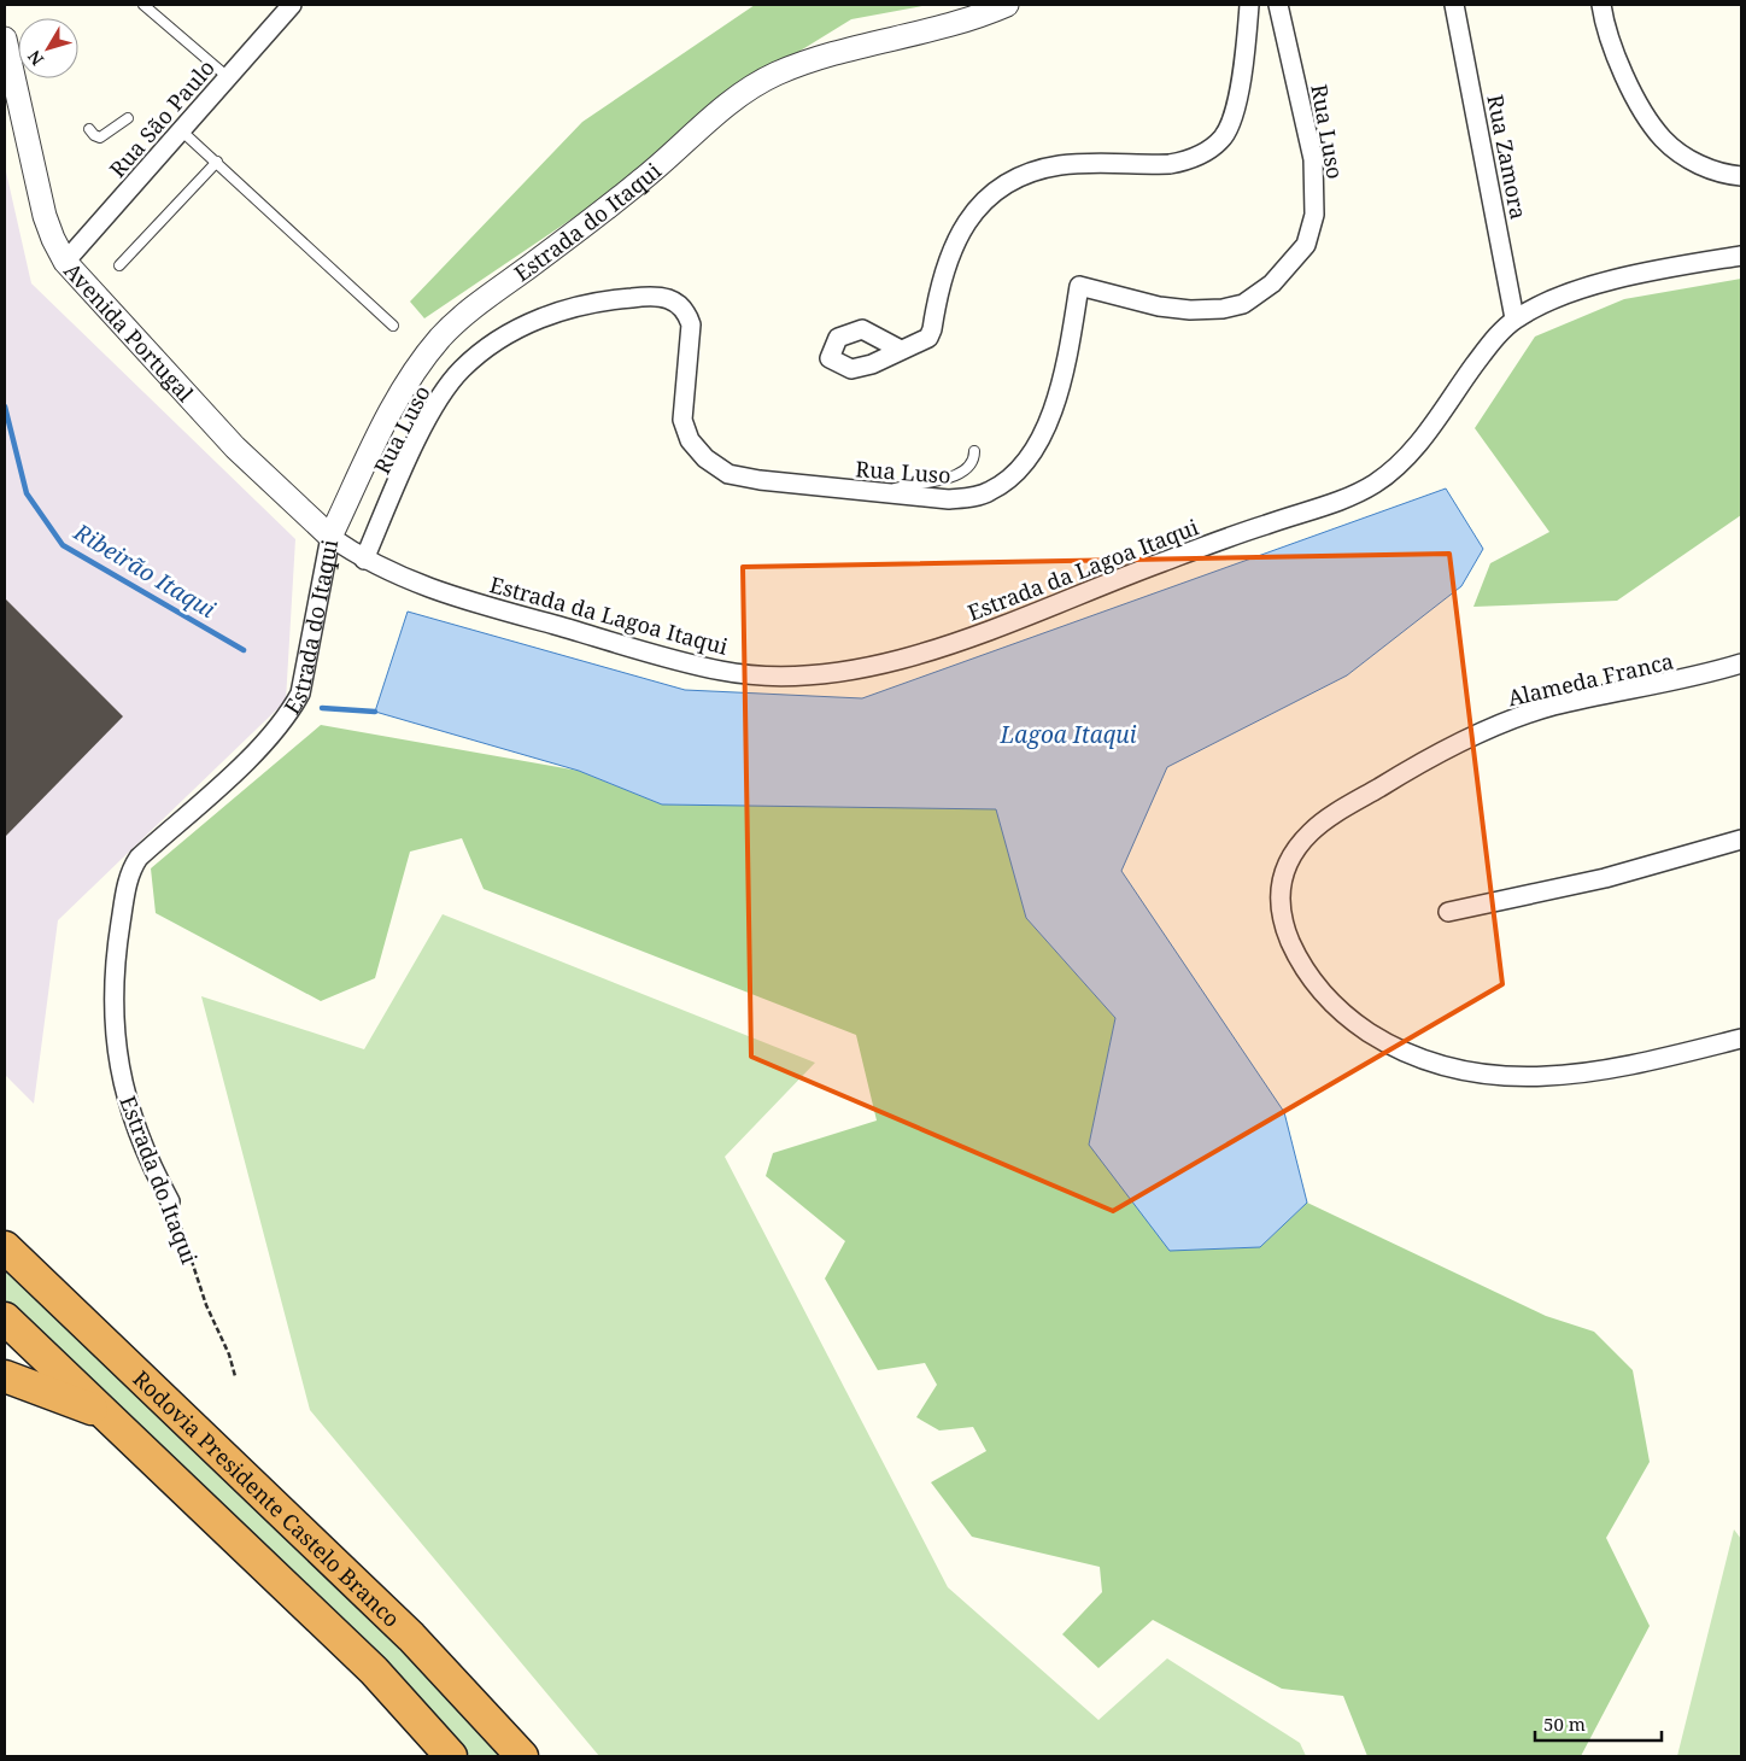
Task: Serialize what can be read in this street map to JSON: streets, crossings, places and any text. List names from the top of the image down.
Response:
{
  "streets": {
    "highway": ["Rodovia Presidente Castelo Branco"],
    "street": [
      "Rua São Paulo",
      "Rua Luso",
      "Rua Zamora",
      "Estrada do Itaqui",
      "Avenida Portugal",
      "Estrada da Lagoa Itaqui",
      "Alameda Franca"
    ]
  },
  "crossings": [
    ["Rua São Paulo", "Avenida Portugal"],
    ["Rua Luso", "Avenida Portugal"],
    ["Rua Luso", "Estrada da Lagoa Itaqui"],
    ["Rua Zamora", "Estrada da Lagoa Itaqui"],
    ["Estrada do Itaqui", "Avenida Portugal"],
    ["Avenida Portugal", "Estrada da Lagoa Itaqui"]
  ],
  "water": ["Ribeirão Itaqui", "Lagoa Itaqui"],
  "scale_bar": "50 m",
  "north": "bottom left"
}
